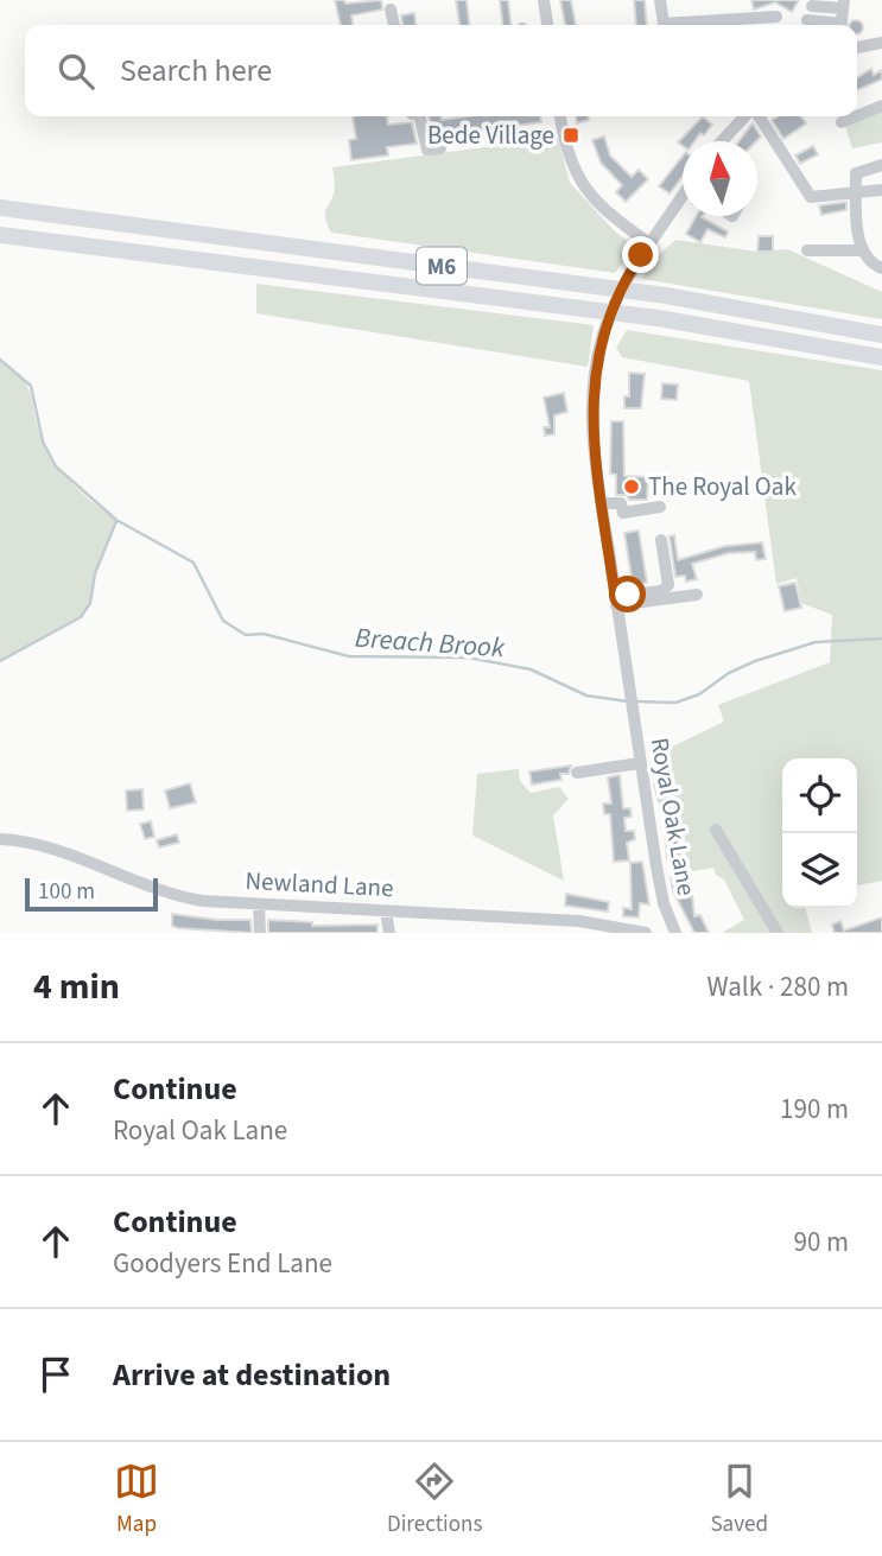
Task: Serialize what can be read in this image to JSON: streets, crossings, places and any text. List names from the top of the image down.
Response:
{
  "streets": {
    "highway": ["M6"],
    "street": ["Royal Oak Lane", "Newland Lane"]
  },
  "water": ["Breach Brook"],
  "places": {
    "transit": ["Bede Village"],
    "other": ["The Royal Oak"]
  },
  "scale_bar": "100 m",
  "north": "top",
  "page": {
    "search": "Search here",
    "scale": "100 m",
    "heading": ["4 min", "Walk · 280 m"],
    "list": [
      ["Continue", "Royal Oak Lane", "190 m"],
      ["Continue", "Goodyers End Lane", "90 m"],
      "Arrive at destination"
    ],
    "nav": ["Map", "Directions", "Saved"]
  }
}
